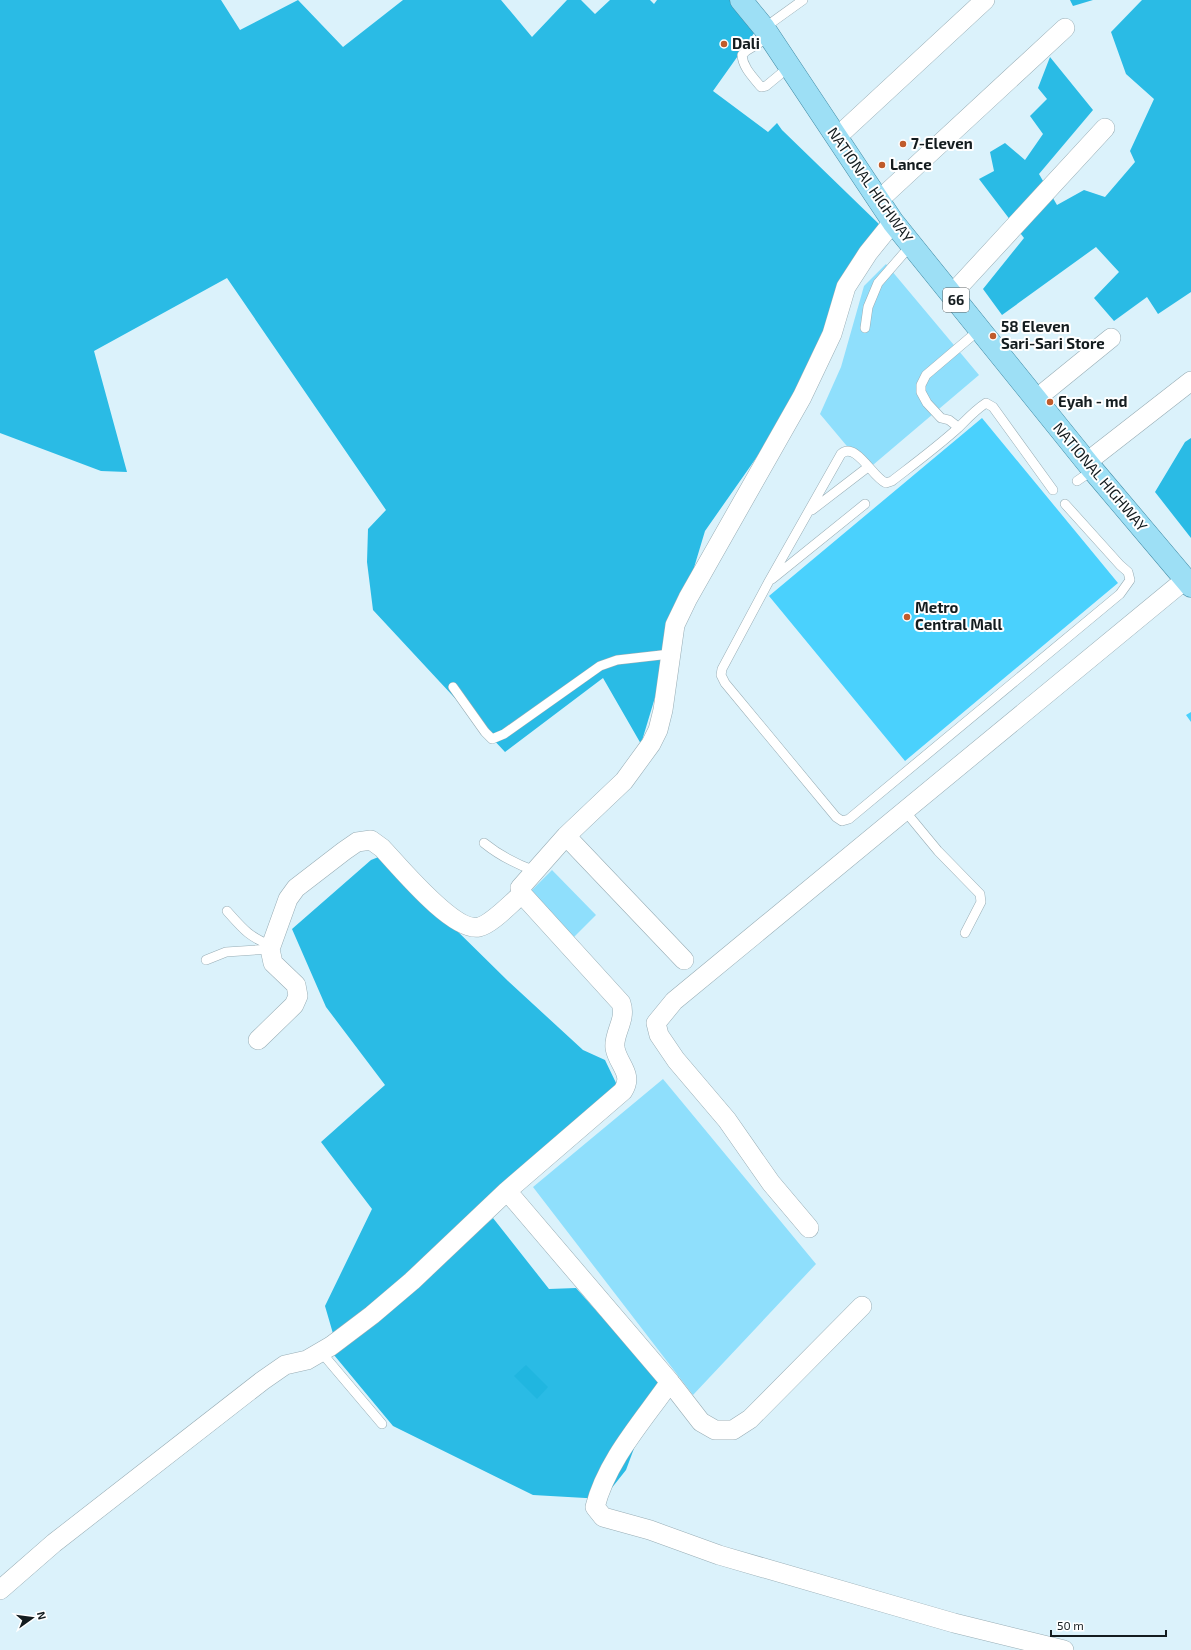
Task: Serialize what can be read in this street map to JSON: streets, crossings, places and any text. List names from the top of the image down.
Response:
{
  "streets": {
    "main road": ["NATIONAL HIGHWAY", "66"]
  },
  "places": [
    "Dali",
    "7-Eleven",
    "Lance",
    "58 Eleven Sari-Sari Store",
    "Eyah - md",
    "Metro Central Mall"
  ],
  "scale_bar": "50 m",
  "north": "right"
}
